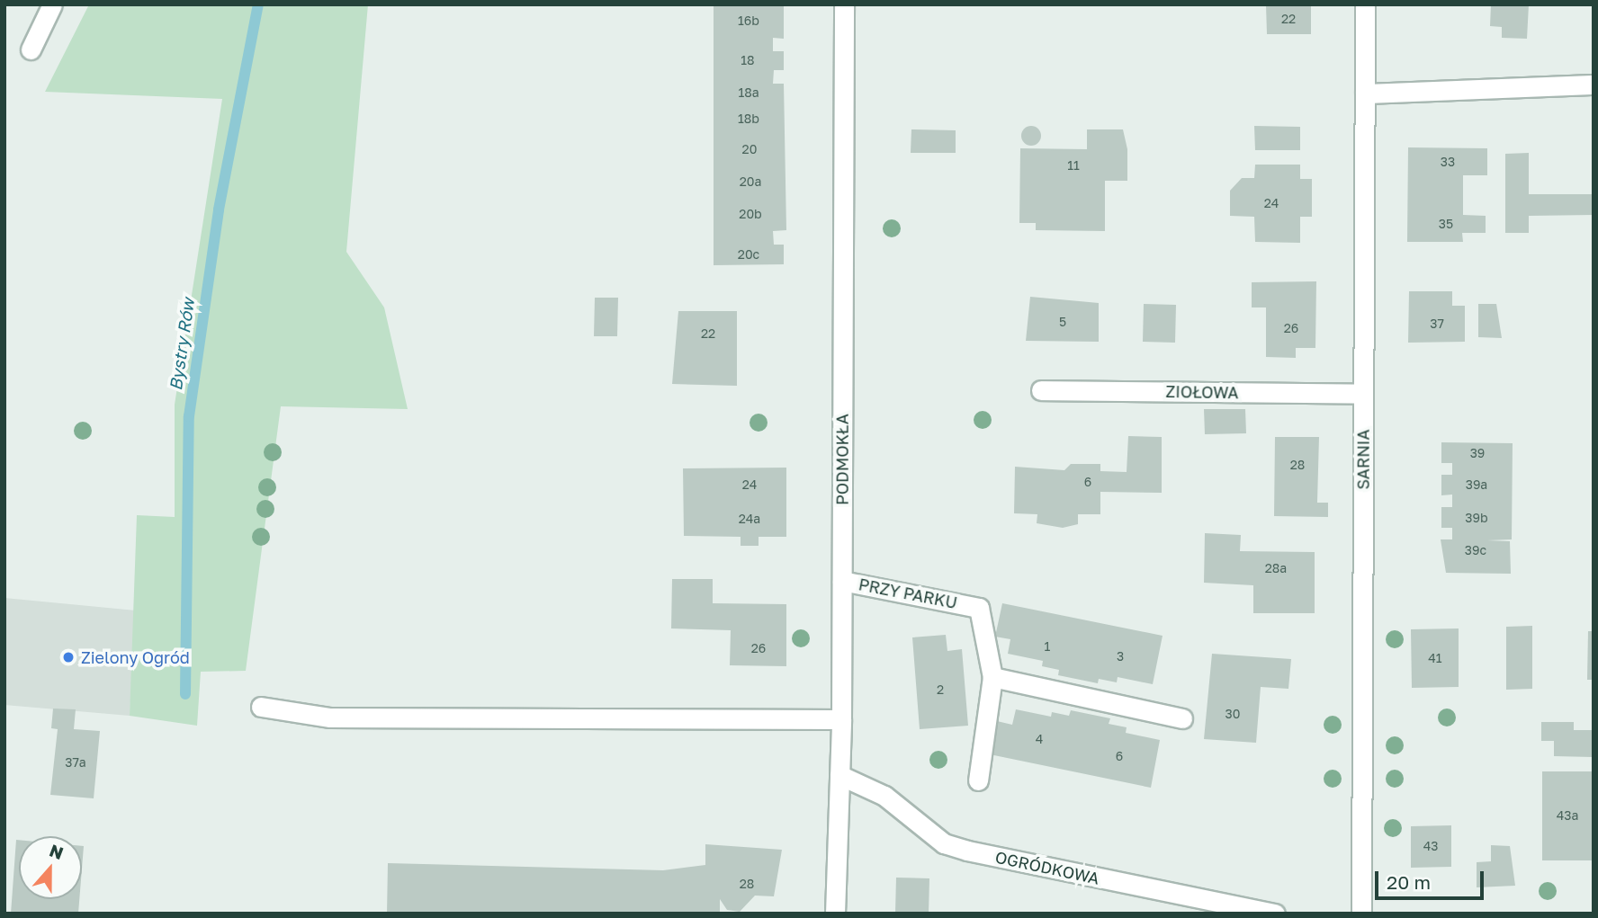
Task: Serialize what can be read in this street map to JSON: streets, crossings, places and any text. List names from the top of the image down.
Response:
{
  "streets": {
    "street": [
      "ZIOŁOWA",
      "PODMOKŁA",
      "SARNIA",
      "PRZY PARKU",
      "OGRÓDKOWA"
    ]
  },
  "crossings": [
    ["ZIOŁOWA", "SARNIA"],
    ["PODMOKŁA", "PRZY PARKU"],
    ["PODMOKŁA", "OGRÓDKOWA"]
  ],
  "water": ["Bystry Rów"],
  "places": ["Zielony Ogród"],
  "house_numbers": [
    "22",
    "16b",
    "18",
    "18a",
    "18b",
    "20",
    "33",
    "11",
    "20a",
    "24",
    "20b",
    "35",
    "20c",
    "5",
    "37",
    "26",
    "22",
    "39",
    "28",
    "6",
    "24",
    "39a",
    "39b",
    "24a",
    "39c",
    "28a",
    "1",
    "26",
    "3",
    "41",
    "2",
    "30",
    "4",
    "6",
    "37a",
    "43a",
    "43",
    "28"
  ],
  "scale_bar": "20 m",
  "north": "top"
}
